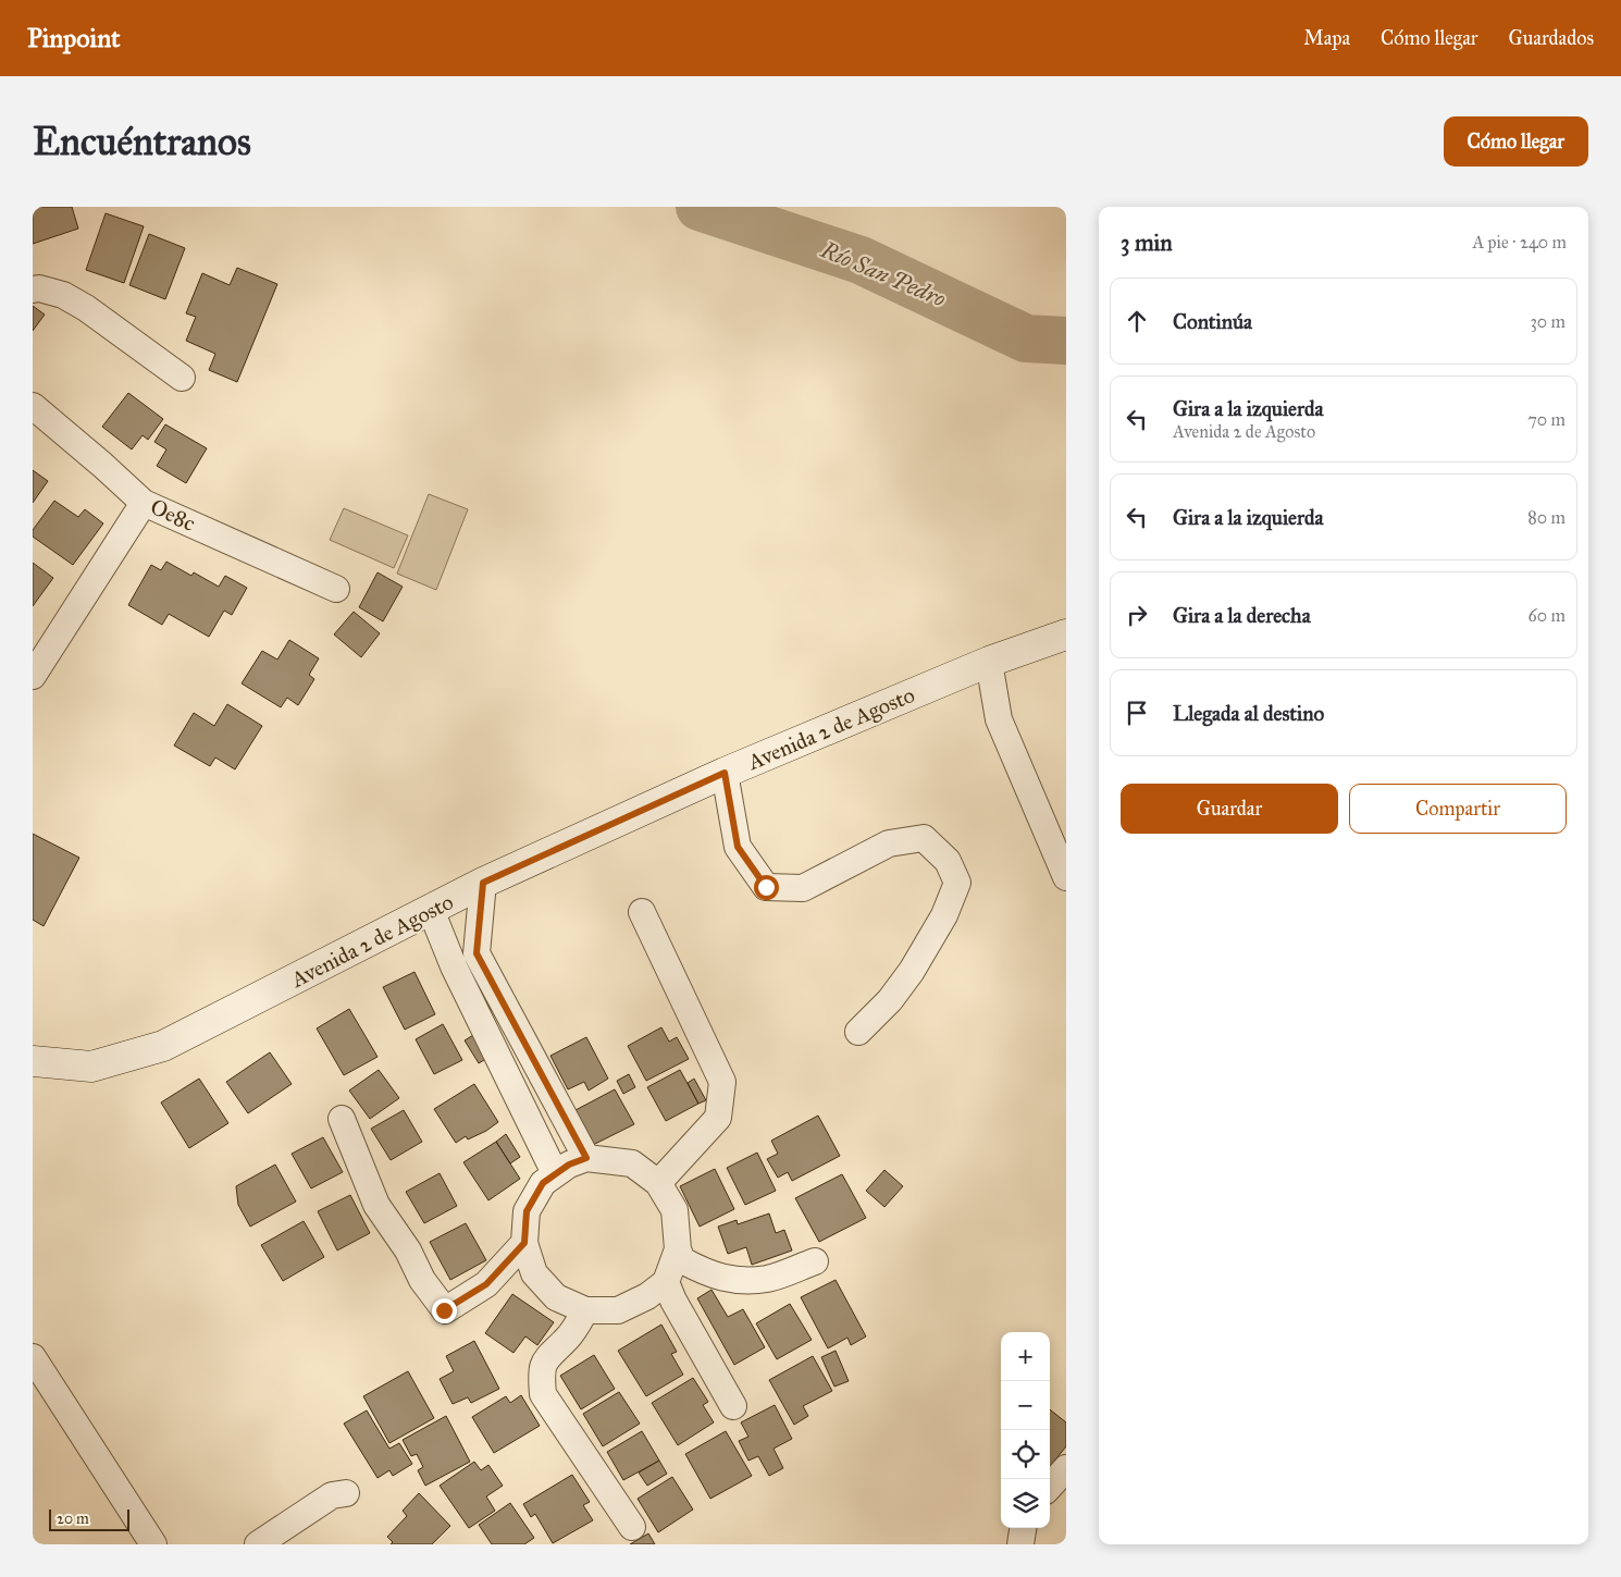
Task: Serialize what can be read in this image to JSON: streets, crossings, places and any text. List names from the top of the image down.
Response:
{
  "streets": {
    "main road": ["Avenida 2 de Agosto"],
    "street": ["Oe8c"]
  },
  "water": ["Río San Pedro"],
  "scale_bar": "20 m",
  "page": {
    "header": "Pinpoint",
    "nav": ["Mapa", "Cómo llegar", "Guardados"],
    "buttons": [
      "Cómo llegar",
      ["Guardar", "Compartir"]
    ],
    "title": "Encuéntranos",
    "heading": ["3 min", "A pie · 240 m"],
    "list": [
      ["Continúa", "30 m"],
      ["Gira a la izquierda", "Avenida 2 de Agosto", "70 m"],
      ["Gira a la izquierda", "80 m"],
      ["Gira a la derecha", "60 m"],
      "Llegada al destino"
    ],
    "map_buttons": ["+", "−"],
    "scale": "20 m"
  }
}
